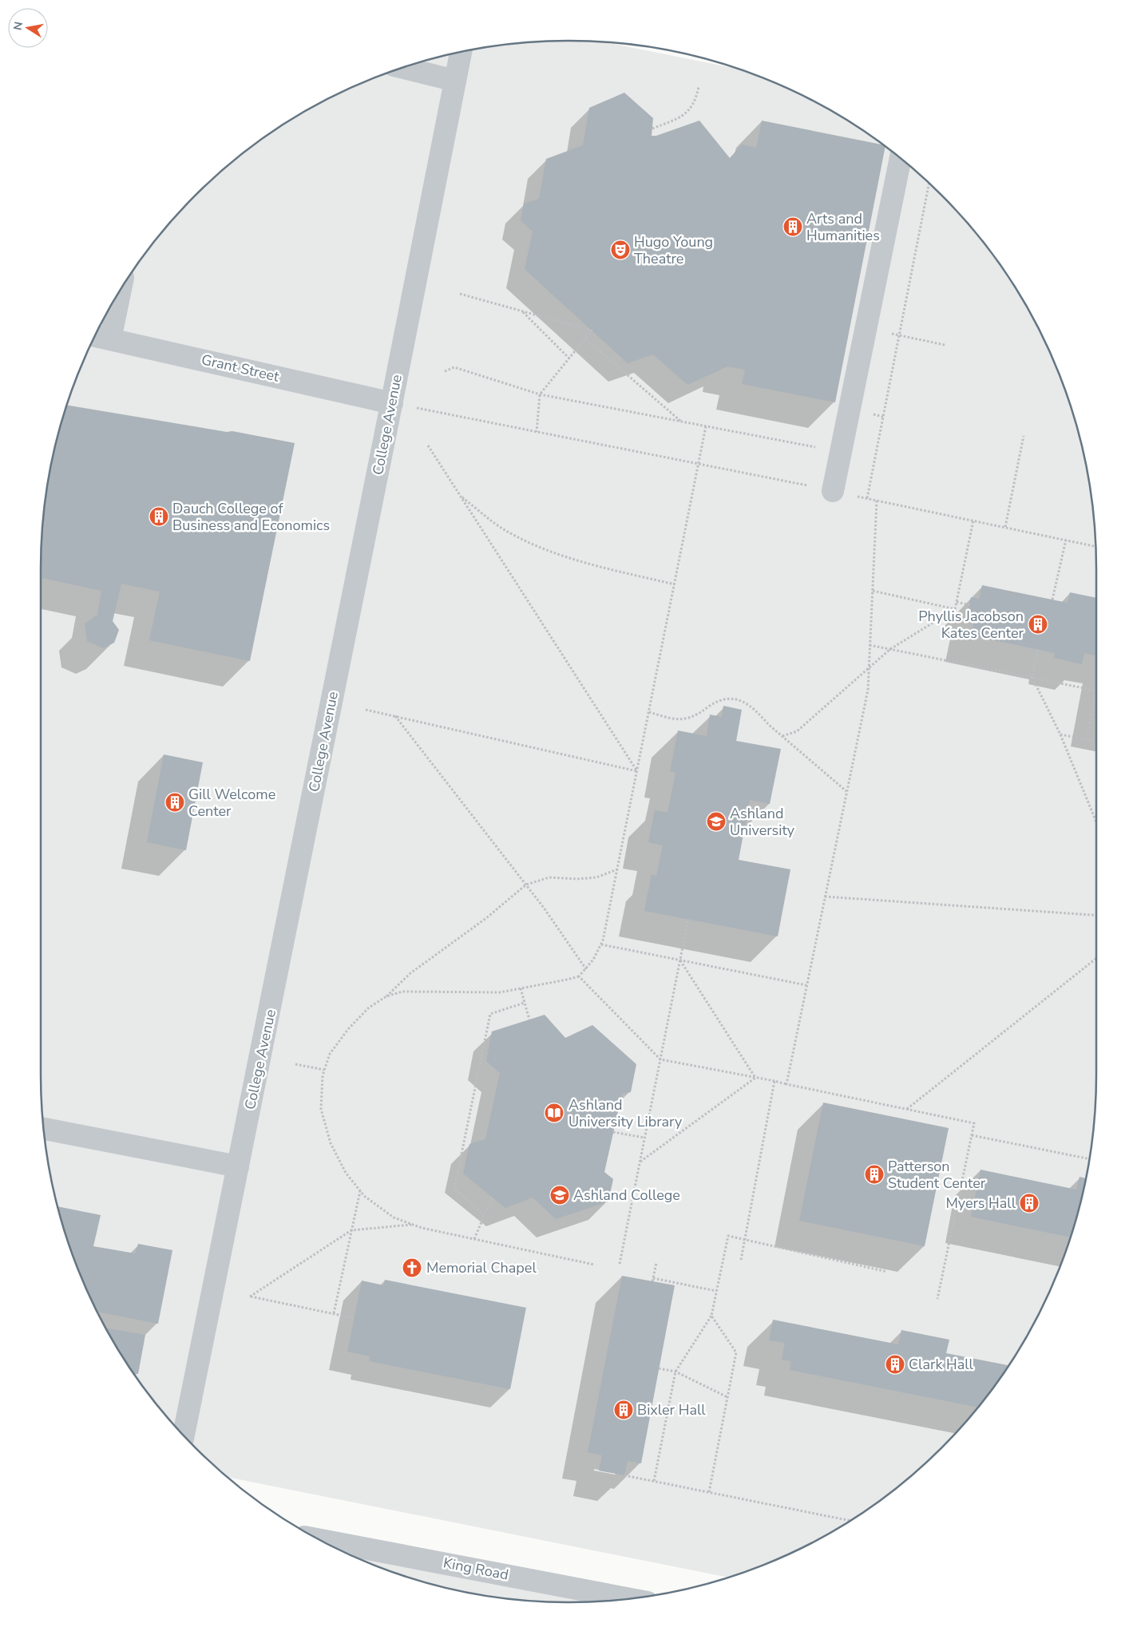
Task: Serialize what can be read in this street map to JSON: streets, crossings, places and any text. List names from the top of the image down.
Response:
{
  "streets": {
    "street": ["Grant Street", "College Avenue", "King Road"]
  },
  "crossings": [
    ["Grant Street", "College Avenue"]
  ],
  "places": {
    "building": [
      "Arts and Humanities",
      "Dauch College of Business and Economics",
      "Phyllis Jacobson Kates Center",
      "Gill Welcome Center",
      "Patterson Student Center",
      "Myers Hall",
      "Clark Hall",
      "Bixler Hall"
    ],
    "theatre": ["Hugo Young Theatre"],
    "school or university": ["Ashland University", "Ashland College"],
    "library": ["Ashland University Library"],
    "church": ["Memorial Chapel"]
  },
  "north": "left"
}
